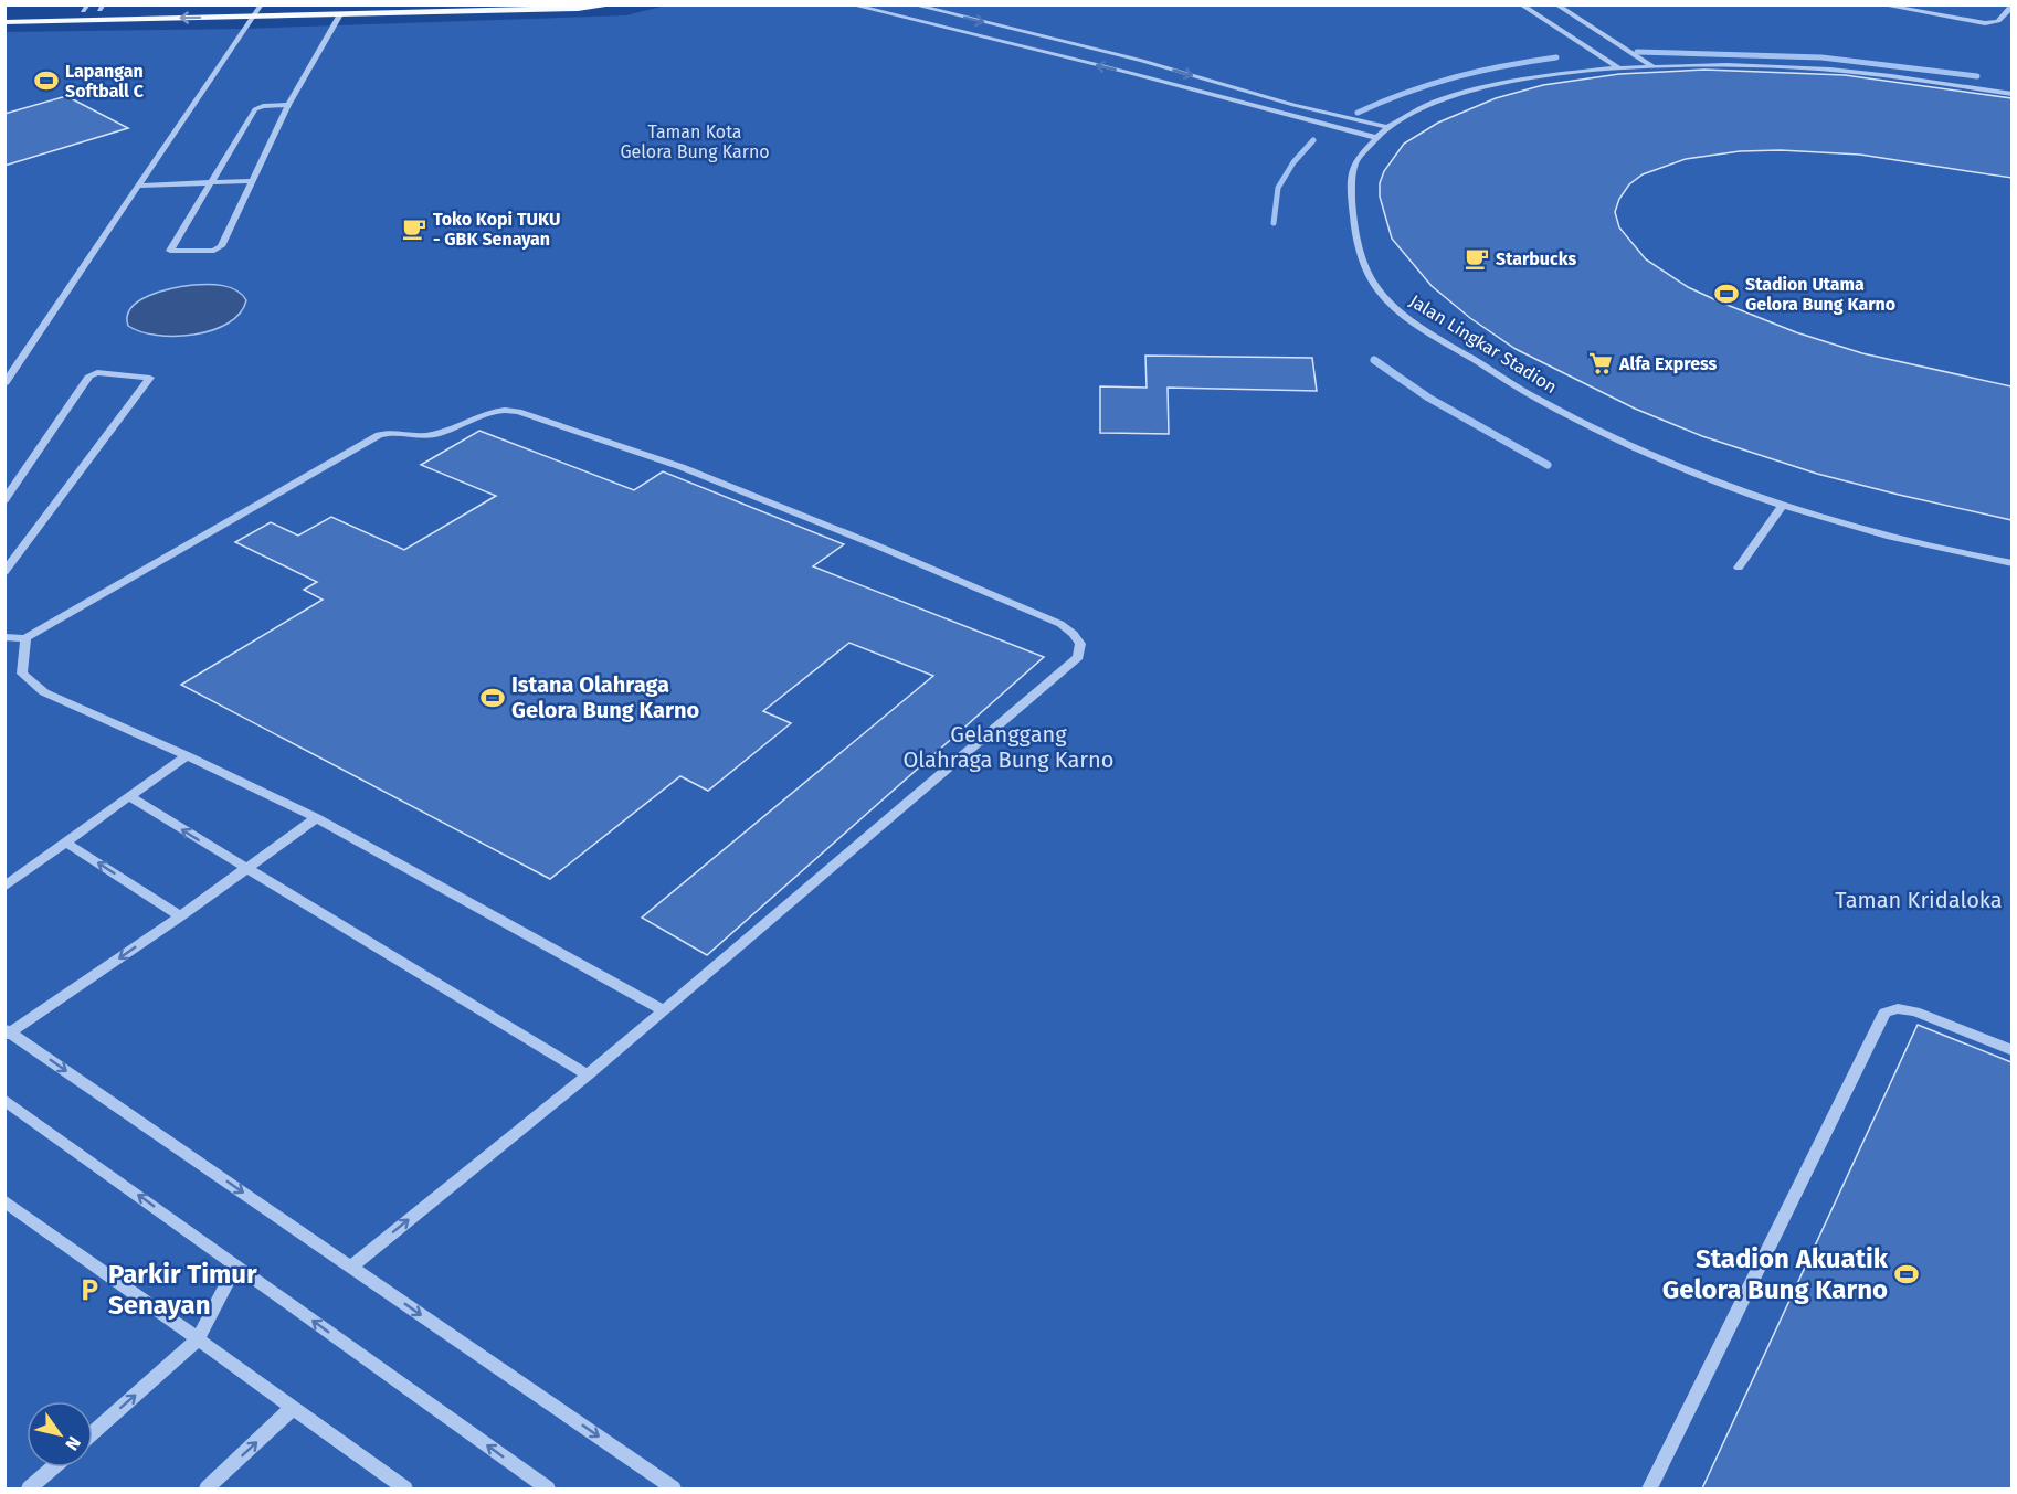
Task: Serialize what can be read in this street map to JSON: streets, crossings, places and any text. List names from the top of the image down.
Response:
{
  "streets": {
    "street": ["Jalan Lingkar Stadion"]
  },
  "parks": ["Taman Kota Gelora Bung Karno", "Gelanggang Olahraga Bung Karno", "Taman Kridaloka"],
  "places": {
    "sports": [
      "Lapangan Softball C",
      "Stadion Utama Gelora Bung Karno",
      "Istana Olahraga Gelora Bung Karno",
      "Stadion Akuatik Gelora Bung Karno"
    ],
    "cafe": ["Toko Kopi TUKU - GBK Senayan", "Starbucks"],
    "supermarket": ["Alfa Express"],
    "parking": ["Parkir Timur Senayan"]
  },
  "north": "bottom right"
}
